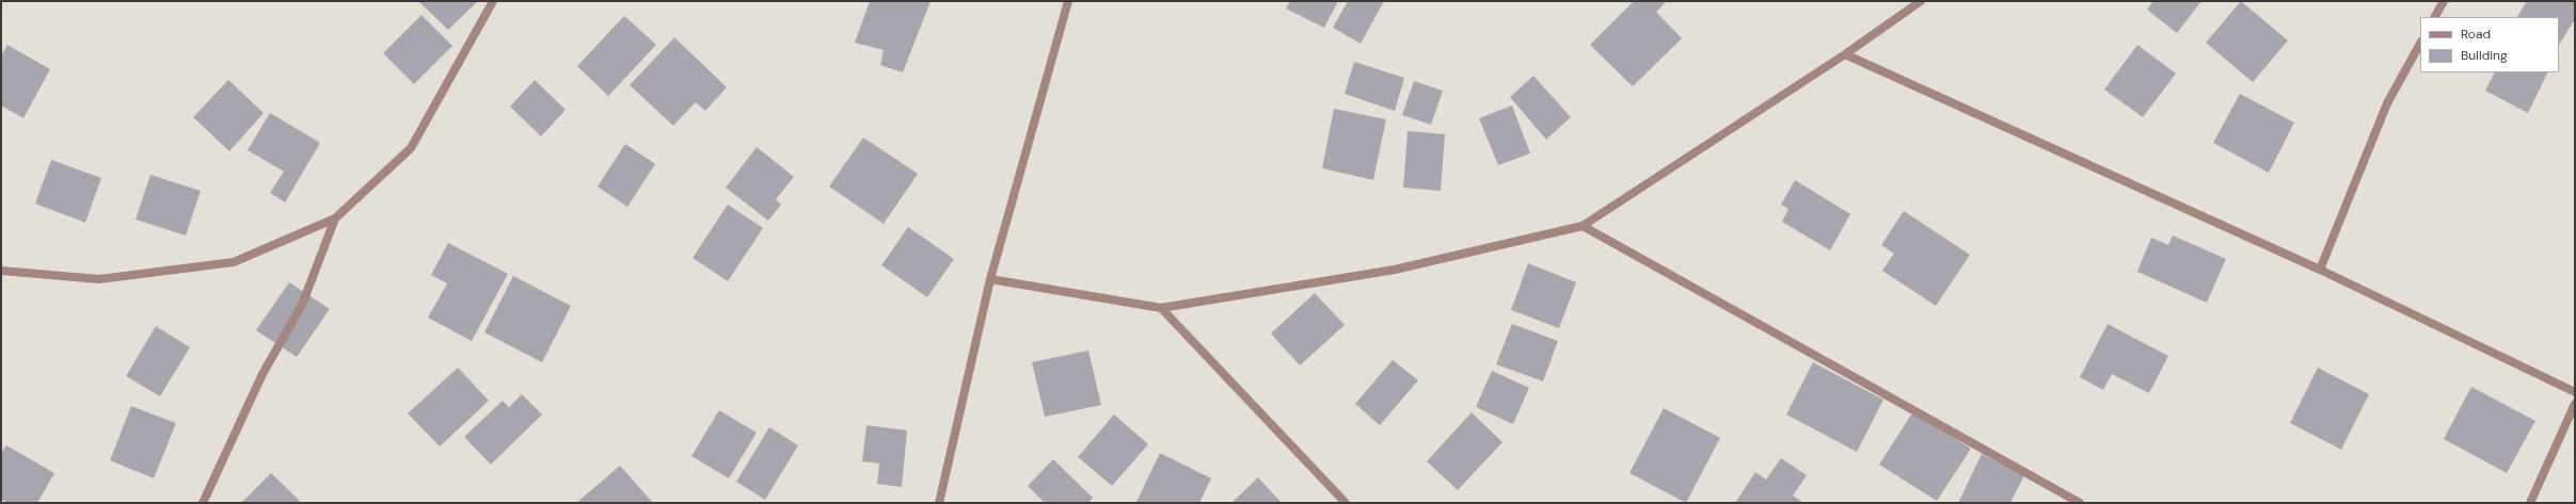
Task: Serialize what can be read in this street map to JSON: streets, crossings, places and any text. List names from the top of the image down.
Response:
{
  "legend": ["Road", "Building"]
}
